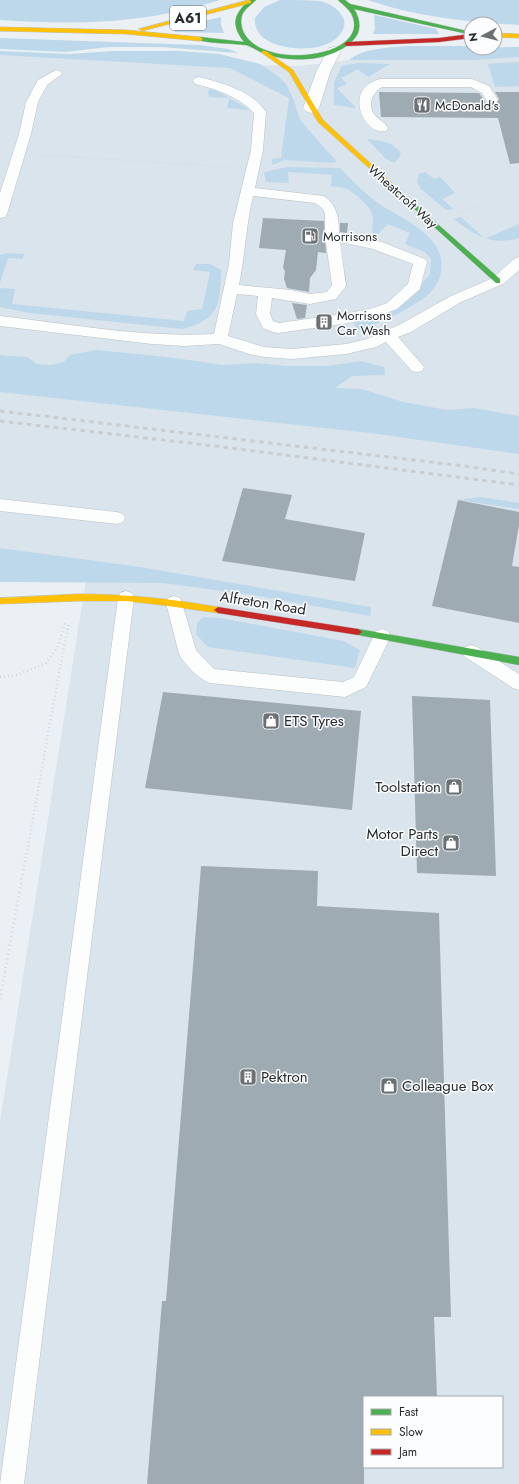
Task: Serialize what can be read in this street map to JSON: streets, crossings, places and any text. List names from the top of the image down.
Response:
{
  "streets": {
    "main road": ["A61", "Wheatcroft Way", "Alfreton Road"]
  },
  "places": {
    "restaurant": ["McDonald's"],
    "fuel station": ["Morrisons"],
    "building": ["Morrisons Car Wash", "Pektron"],
    "shop": [
      "ETS Tyres",
      "Toolstation",
      "Motor Parts Direct",
      "Colleague Box"
    ]
  },
  "legend": ["Fast", "Slow", "Jam"],
  "north": "left"
}
